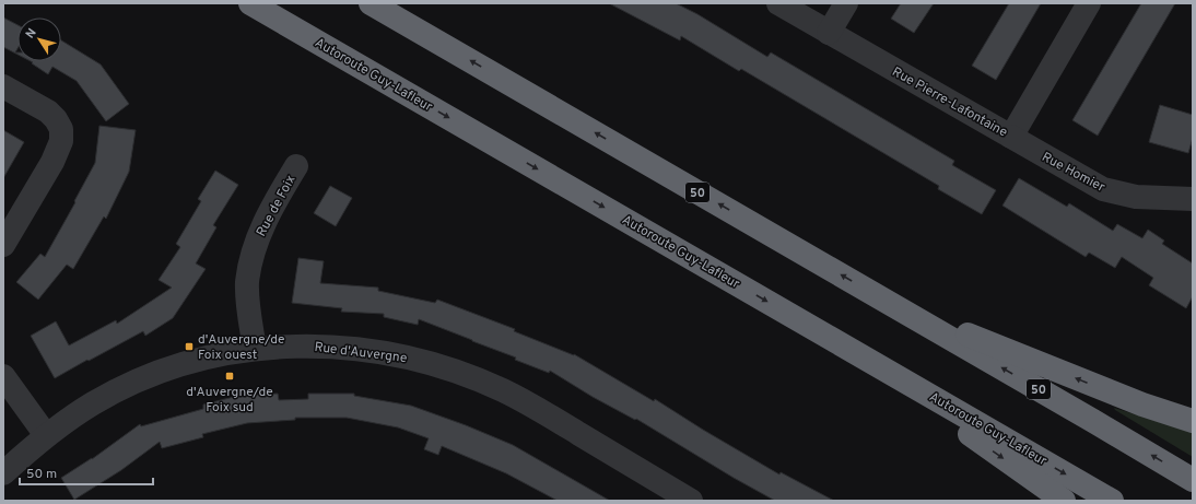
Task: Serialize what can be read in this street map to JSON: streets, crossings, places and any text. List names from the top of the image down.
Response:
{
  "streets": {
    "highway": ["Autoroute Guy-Lafleur", "50"],
    "street": [
      "Rue Pierre-Lafontaine",
      "Rue Homier",
      "Rue de Foix",
      "Rue d'Auvergne"
    ]
  },
  "crossings": [
    ["Rue Pierre-Lafontaine", "Rue Homier"],
    ["Rue de Foix", "Rue d'Auvergne"]
  ],
  "places": {
    "transit": ["d'Auvergne/de Foix ouest", "d'Auvergne/de Foix sud"]
  },
  "scale_bar": "50 m",
  "north": "top left"
}
